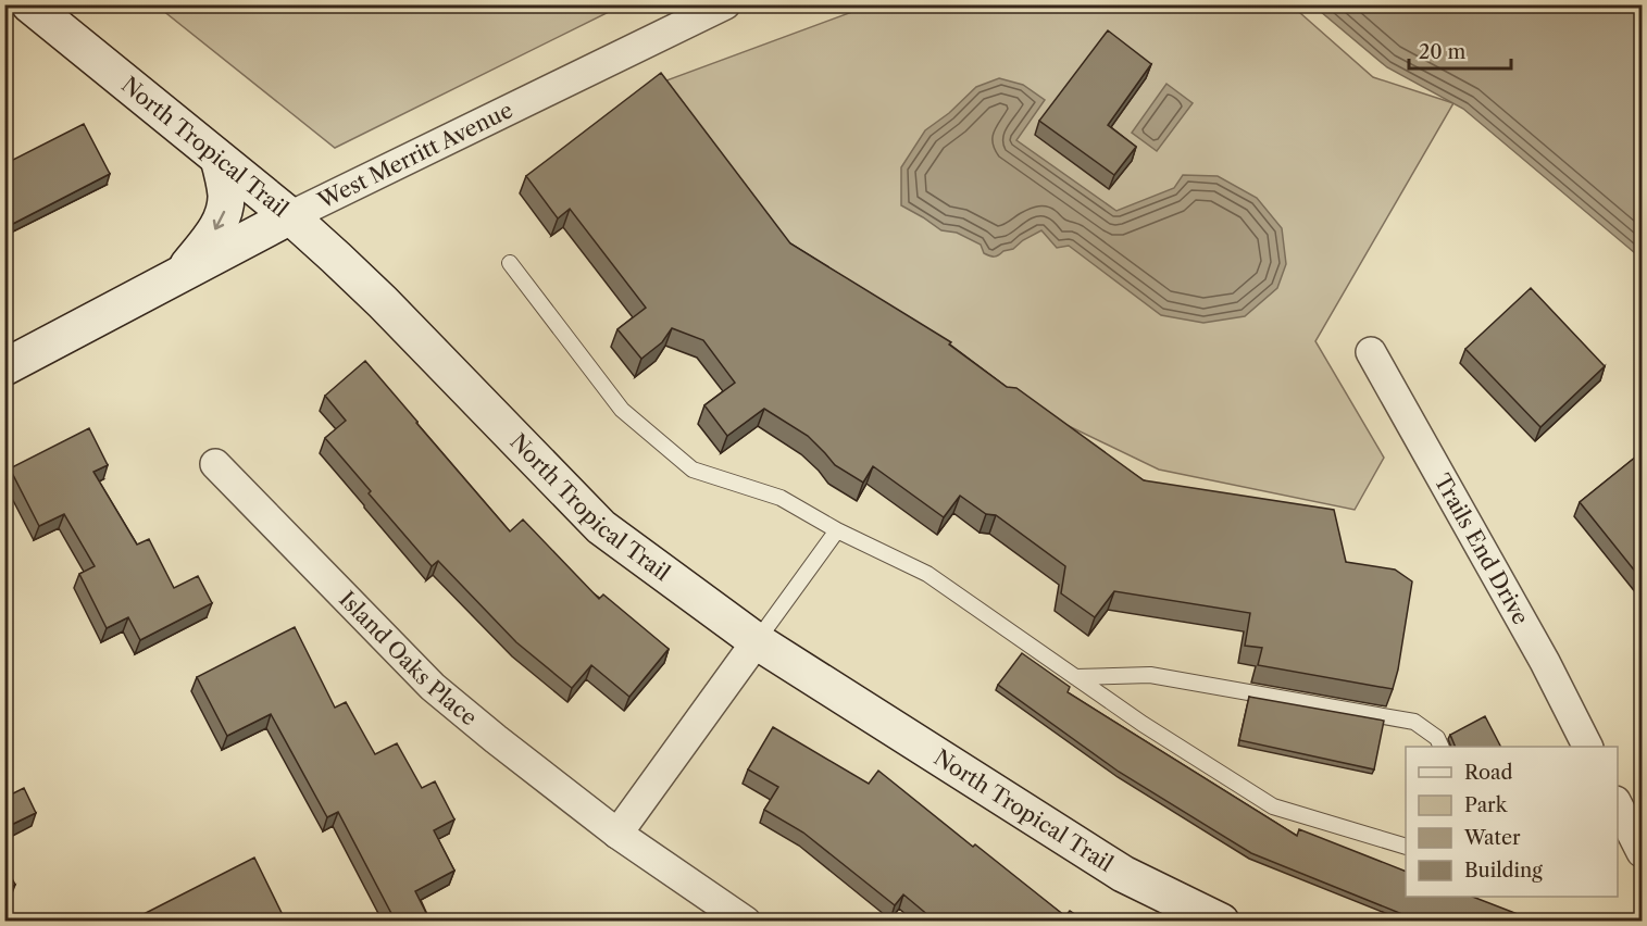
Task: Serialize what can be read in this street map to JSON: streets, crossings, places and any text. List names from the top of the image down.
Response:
{
  "streets": {
    "street": [
      "North Tropical Trail",
      "West Merritt Avenue",
      "Trails End Drive",
      "Island Oaks Place"
    ]
  },
  "crossings": [
    ["North Tropical Trail", "West Merritt Avenue"]
  ],
  "legend": [
    "Road",
    "Park",
    "Water",
    "Building"
  ],
  "scale_bar": "20 m"
}
